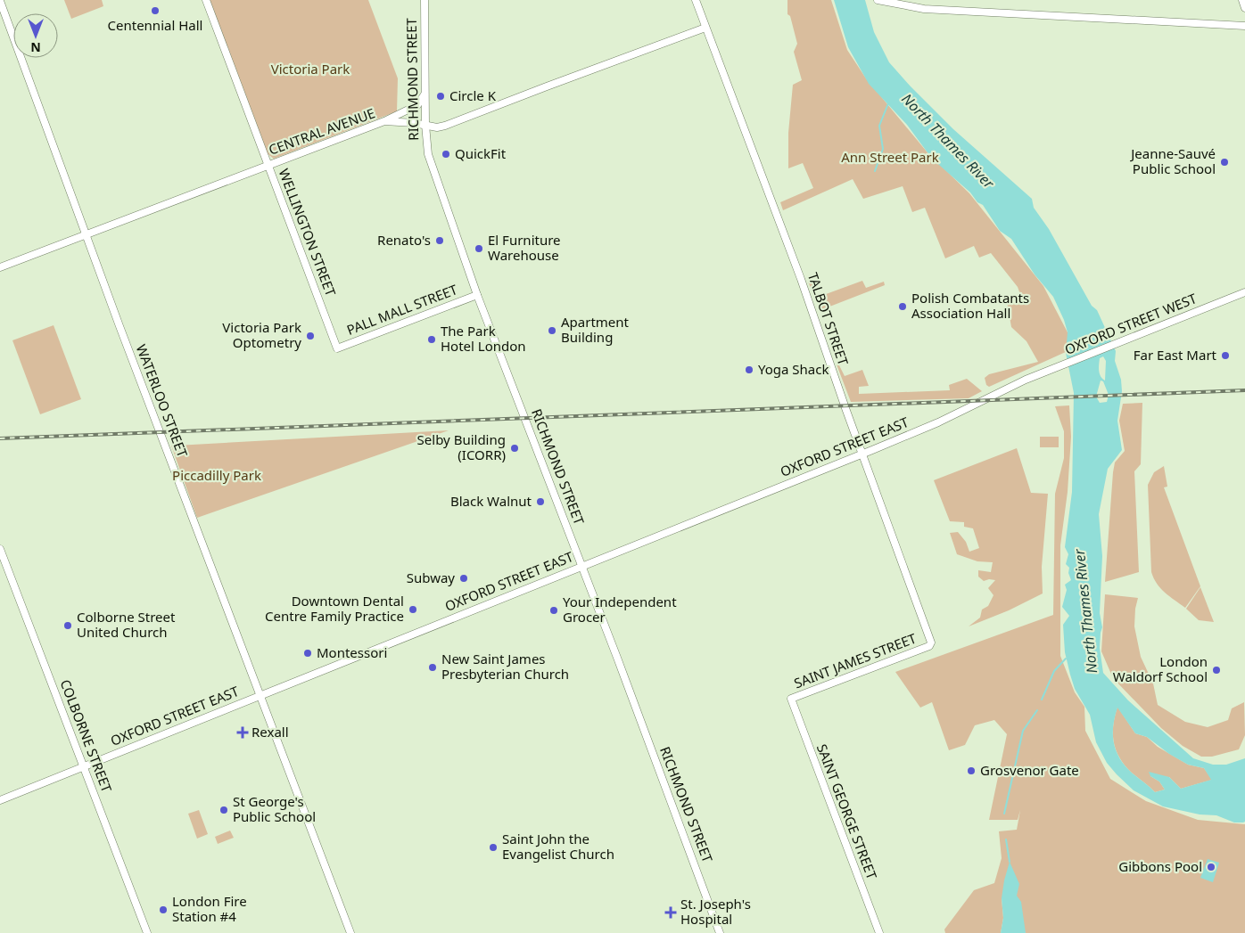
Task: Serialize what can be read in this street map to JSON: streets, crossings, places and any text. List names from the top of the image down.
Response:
{
  "streets": {
    "street": [
      "RICHMOND STREET",
      "CENTRAL AVENUE",
      "WELLINGTON STREET",
      "PALL MALL STREET",
      "TALBOT STREET",
      "OXFORD STREET WEST",
      "WATERLOO STREET",
      "OXFORD STREET EAST",
      "SAINT JAMES STREET",
      "COLBORNE STREET",
      "SAINT GEORGE STREET"
    ]
  },
  "crossings": [
    ["RICHMOND STREET", "CENTRAL AVENUE"],
    ["RICHMOND STREET", "PALL MALL STREET"],
    ["RICHMOND STREET", "OXFORD STREET EAST"],
    ["CENTRAL AVENUE", "WELLINGTON STREET"],
    ["CENTRAL AVENUE", "TALBOT STREET"],
    ["CENTRAL AVENUE", "WATERLOO STREET"],
    ["WELLINGTON STREET", "PALL MALL STREET"],
    ["TALBOT STREET", "OXFORD STREET EAST"],
    ["TALBOT STREET", "SAINT JAMES STREET"],
    ["OXFORD STREET WEST", "OXFORD STREET EAST"],
    ["WATERLOO STREET", "OXFORD STREET EAST"],
    ["OXFORD STREET EAST", "COLBORNE STREET"],
    ["SAINT JAMES STREET", "SAINT GEORGE STREET"]
  ],
  "water": ["North Thames River"],
  "parks": ["Victoria Park", "Ann Street Park", "Piccadilly Park"],
  "places": {
    "other": [
      "Centennial Hall",
      "Circle K",
      "QuickFit",
      "Jeanne-Sauvé Public School",
      "Renato's",
      "El Furniture Warehouse",
      "Polish Combatants Association Hall",
      "Apartment Building",
      "Victoria Park Optometry",
      "The Park Hotel London",
      "Far East Mart",
      "Yoga Shack",
      "Selby Building (ICORR)",
      "Black Walnut",
      "Subway",
      "Downtown Dental Centre Family Practice",
      "Your Independent Grocer",
      "Colborne Street United Church",
      "Montessori",
      "New Saint James Presbyterian Church",
      "London Waldorf School",
      "Grosvenor Gate",
      "St George's Public School",
      "Saint John the Evangelist Church",
      "Gibbons Pool",
      "London Fire Station #4"
    ],
    "health": ["Rexall", "St. Joseph's Hospital"]
  },
  "north": "bottom"
}
